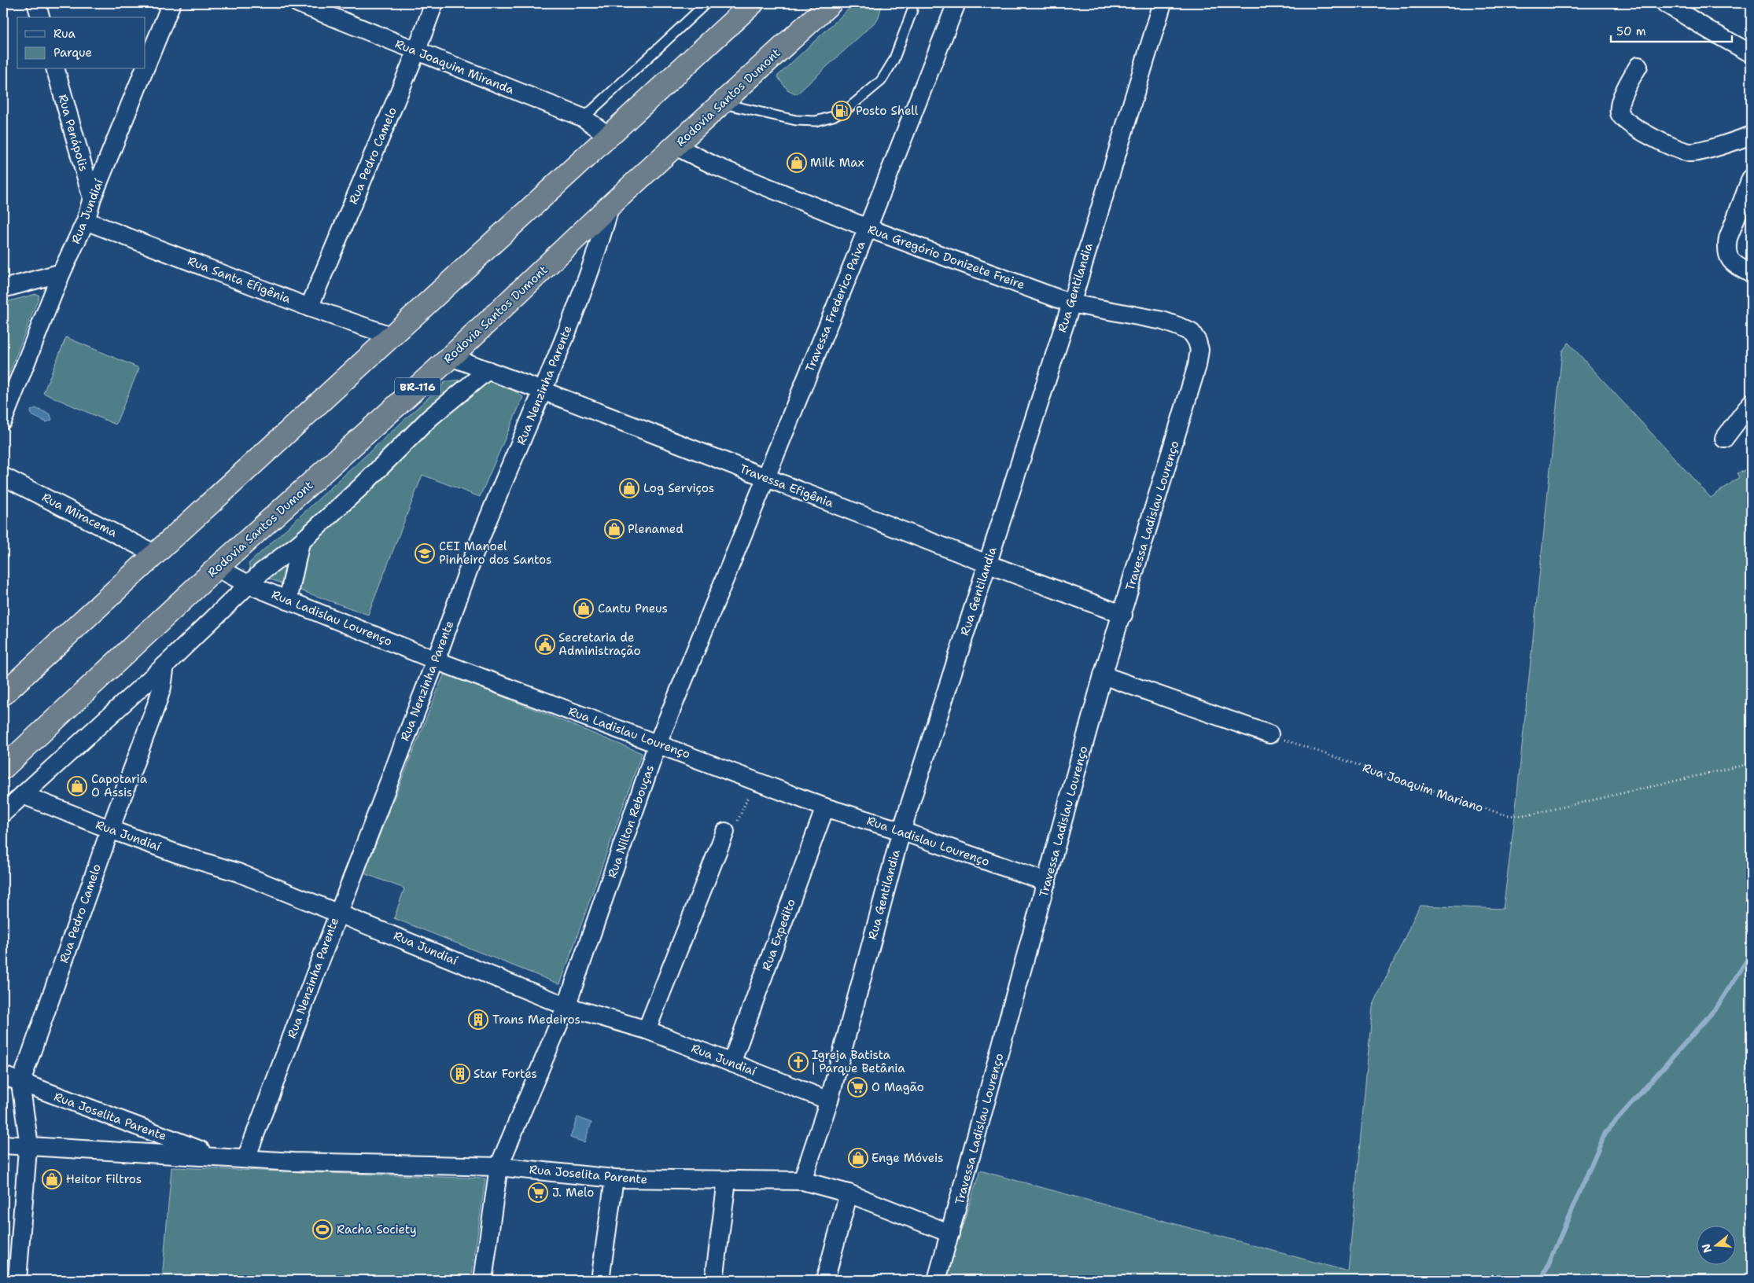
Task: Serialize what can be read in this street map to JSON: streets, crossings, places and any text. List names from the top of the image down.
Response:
{
  "streets": {
    "highway": ["Rodovia Santos Dumont", "BR-116"],
    "street": [
      "Rua Joaquim Miranda",
      "Rua Penápolis",
      "Rua Pedro Camelo",
      "Rua Jundiaí",
      "Rua Gregório Donizete Freire",
      "Rua Santa Efigênia",
      "Rua Gentilandia",
      "Travessa Frederico Paiva",
      "Rua Nenzinha Parente",
      "Travessa Efigênia",
      "Rua Miracema",
      "Travessa Ladislau Lourenço",
      "Rua Ladislau Lourenço",
      "Rua Nilton Rebouças",
      "Rua Expedito",
      "Rua Joselita Parente"
    ],
    "path": ["Rua Joaquim Mariano"]
  },
  "crossings": [
    ["Rua Joaquim Miranda", "Rua Pedro Camelo"],
    ["Rodovia Santos Dumont", "Rua Gregório Donizete Freire"],
    ["Rodovia Santos Dumont", "Rua Nenzinha Parente"],
    ["Rodovia Santos Dumont", "Travessa Efigênia"],
    ["Rodovia Santos Dumont", "Rua Ladislau Lourenço"],
    ["Rua Penápolis", "Rua Jundiaí"],
    ["Rua Pedro Camelo", "Rua Jundiaí"],
    ["Rua Pedro Camelo", "Rua Santa Efigênia"],
    ["Rua Pedro Camelo", "Rua Joselita Parente"],
    ["Rua Jundiaí", "Rua Santa Efigênia"],
    ["Rua Jundiaí", "Rua Gentilandia"],
    ["Rua Jundiaí", "Rua Nenzinha Parente"],
    ["Rua Jundiaí", "Rua Nilton Rebouças"],
    ["Rua Jundiaí", "Rua Expedito"],
    ["Rua Gregório Donizete Freire", "Rua Gentilandia"],
    ["Rua Gregório Donizete Freire", "Travessa Frederico Paiva"],
    ["Rua Gregório Donizete Freire", "Travessa Ladislau Lourenço"],
    ["Rua Gentilandia", "Travessa Efigênia"],
    ["Rua Gentilandia", "Rua Ladislau Lourenço"],
    ["Rua Gentilandia", "Rua Joselita Parente"],
    ["Travessa Frederico Paiva", "Travessa Efigênia"],
    ["Travessa Frederico Paiva", "Rua Nilton Rebouças"],
    ["Rua Nenzinha Parente", "Travessa Efigênia"],
    ["Rua Nenzinha Parente", "Rua Ladislau Lourenço"],
    ["Rua Nenzinha Parente", "Rua Joselita Parente"],
    ["Travessa Efigênia", "Travessa Ladislau Lourenço"],
    ["Travessa Efigênia", "Rua Nilton Rebouças"],
    ["Travessa Ladislau Lourenço", "Rua Ladislau Lourenço"],
    ["Travessa Ladislau Lourenço", "Rua Joselita Parente"],
    ["Rua Ladislau Lourenço", "Rua Nilton Rebouças"],
    ["Rua Ladislau Lourenço", "Rua Expedito"],
    ["Rua Nilton Rebouças", "Rua Joselita Parente"]
  ],
  "places": {
    "fuel station": ["Posto Shell"],
    "shop": [
      "Milk Max",
      "Log Serviços",
      "Plenamed",
      "Cantu Pneus",
      "Capotaria O Assis",
      "Enge Móveis",
      "Heitor Filtros"
    ],
    "school or university": ["CEI Manoel Pinheiro dos Santos"],
    "public building": ["Secretaria de Administração"],
    "building": ["Trans Medeiros", "Star Fortes"],
    "church": ["Igreja Batista | Parque Betânia"],
    "supermarket": ["O Magão", "J. Melo"],
    "sports": ["Racha Society"]
  },
  "legend": ["Rua", "Parque"],
  "scale_bar": "50 m",
  "north": "left"
}
